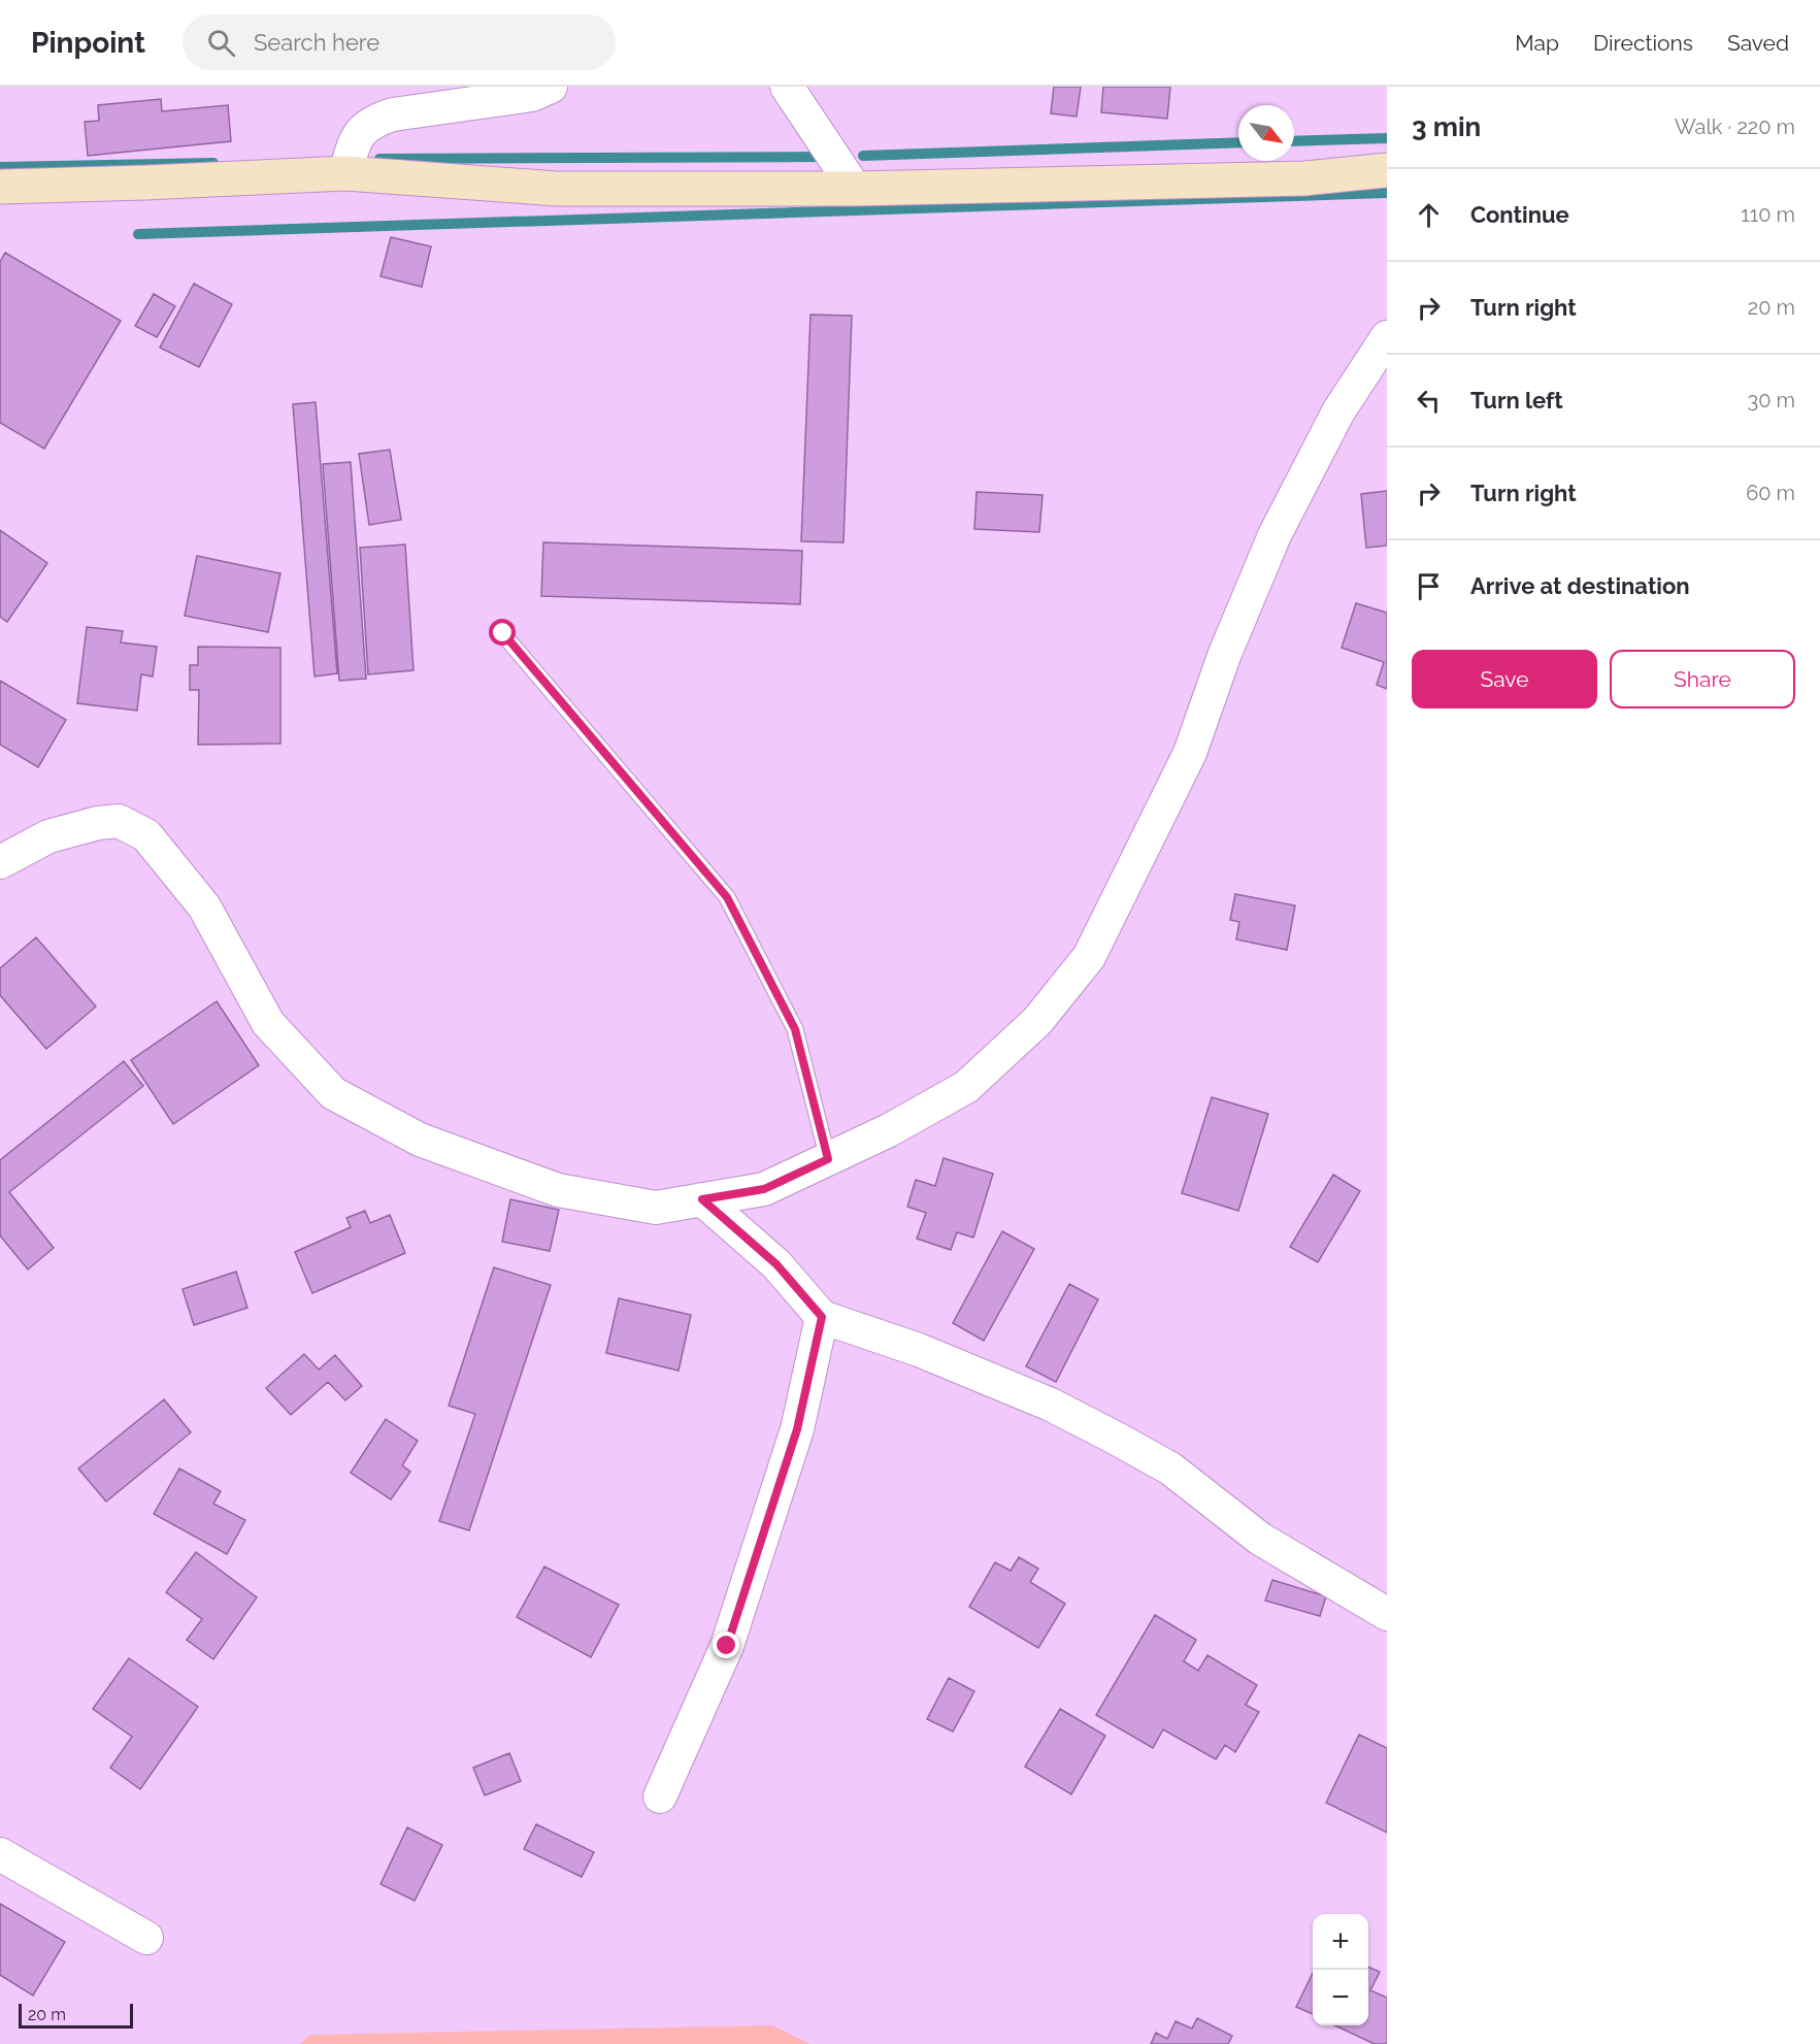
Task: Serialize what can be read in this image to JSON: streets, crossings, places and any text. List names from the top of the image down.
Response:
{
  "scale_bar": "20 m",
  "north": "bottom right",
  "page": {
    "header": "Pinpoint",
    "search": "Search here",
    "nav": ["Map", "Directions", "Saved"],
    "heading": ["3 min", "Walk · 220 m"],
    "list": [
      ["Continue", "110 m"],
      ["Turn right", "20 m"],
      ["Turn left", "30 m"],
      ["Turn right", "60 m"],
      "Arrive at destination"
    ],
    "buttons": ["Save", "Share"],
    "map_buttons": ["+", "−"],
    "scale": "20 m"
  }
}
